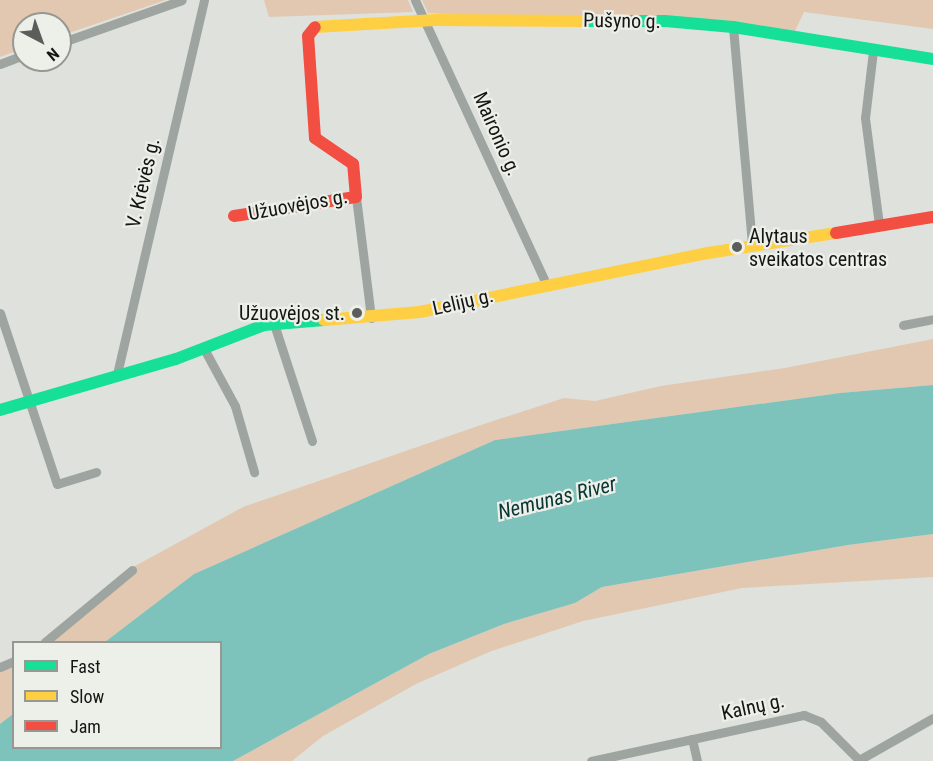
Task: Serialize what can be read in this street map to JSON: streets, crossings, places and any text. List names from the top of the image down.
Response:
{
  "streets": {
    "street": [
      "Pušyno g.",
      "Maironio g.",
      "V. Krėvės g.",
      "Užuovėjos g.",
      "Lelijų g.",
      "Kalnų g."
    ]
  },
  "crossings": [
    ["Pušyno g.", "Maironio g."],
    ["Pušyno g.", "Užuovėjos g."],
    ["Maironio g.", "Lelijų g."],
    ["V. Krėvės g.", "Lelijų g."]
  ],
  "water": ["Nemunas River"],
  "places": ["Alytaus sveikatos centras", "Užuovėjos st."],
  "legend": ["Fast", "Slow", "Jam"],
  "north": "bottom right"
}
